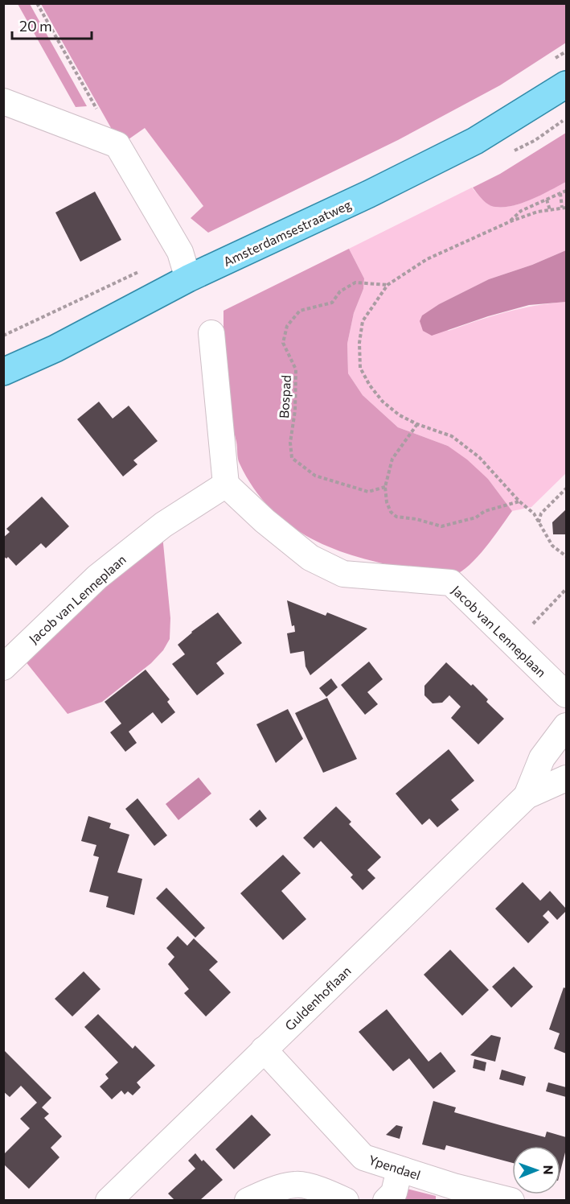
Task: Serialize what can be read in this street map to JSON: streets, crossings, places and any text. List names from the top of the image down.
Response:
{
  "streets": {
    "main road": ["Amsterdamsestraatweg"],
    "street": ["Jacob van Lenneplaan", "Guldenhoflaan", "Ypendael"],
    "path": ["Bospad"]
  },
  "crossings": [
    ["Guldenhoflaan", "Ypendael"]
  ],
  "scale_bar": "20 m",
  "north": "right"
}
